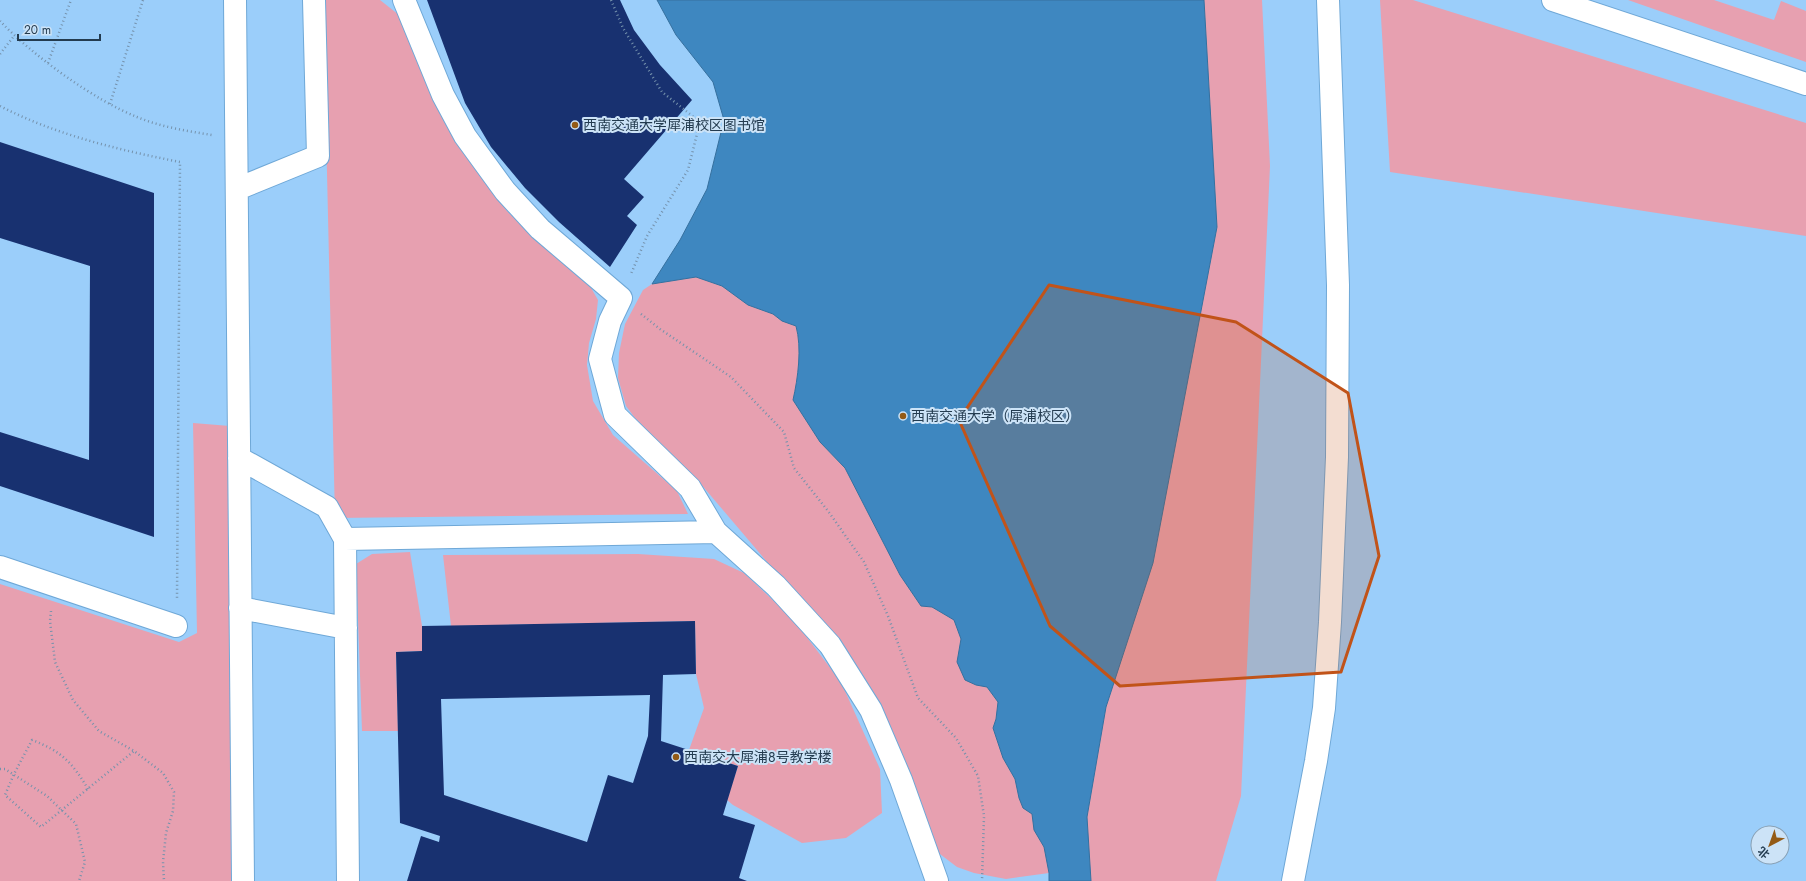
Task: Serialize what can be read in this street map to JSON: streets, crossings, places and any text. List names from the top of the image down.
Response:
{
  "places": ["西南交通大学犀浦校区图书馆", "西南交通大学（犀浦校区）", "西南交大犀浦8号教学楼"],
  "scale_bar": "20 m",
  "north": "bottom left"
}
